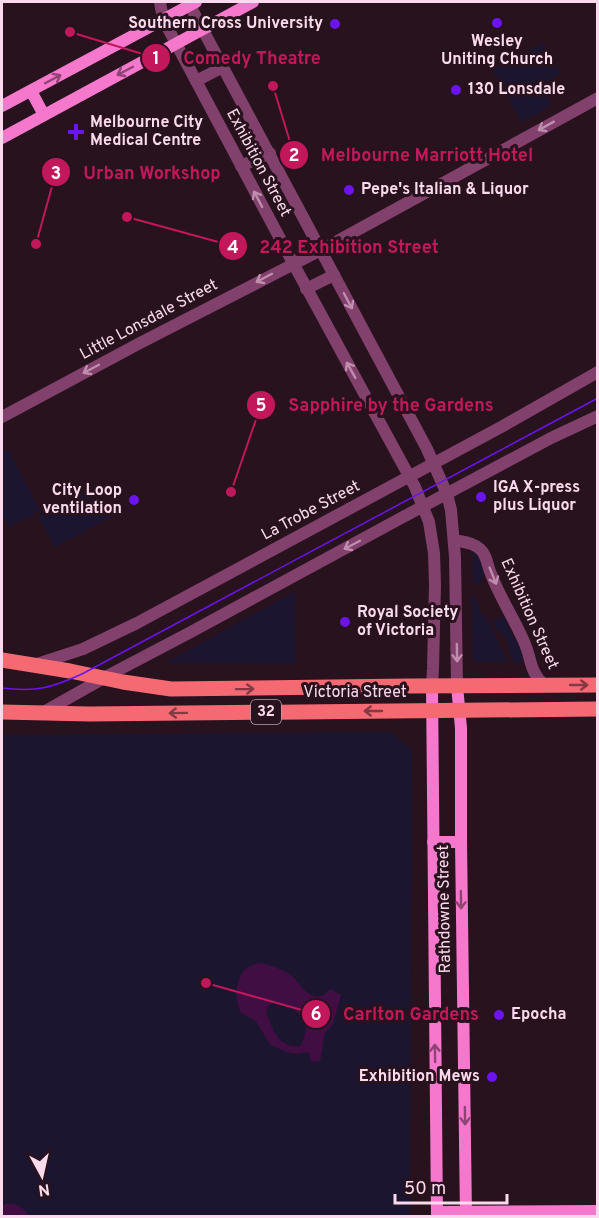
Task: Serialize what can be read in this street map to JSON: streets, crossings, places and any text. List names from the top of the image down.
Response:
{
  "streets": {
    "main road": [
      "Exhibition Street",
      "Victoria Street",
      "32",
      "Rathdowne Street"
    ],
    "street": ["Little Lonsdale Street", "La Trobe Street"]
  },
  "crossings": [
    ["Exhibition Street", "Little Lonsdale Street"],
    ["Exhibition Street", "La Trobe Street"],
    ["Exhibition Street", "Victoria Street"],
    ["Exhibition Street", "Rathdowne Street"],
    ["La Trobe Street", "32"],
    ["Victoria Street", "32"],
    ["Victoria Street", "Rathdowne Street"]
  ],
  "one_way": ["Little Lonsdale Street"],
  "places": {
    "other": [
      "Wesley Uniting Church",
      "Southern Cross University",
      "Comedy Theatre",
      "Melbourne Marriott Hotel",
      "130 Lonsdale",
      "Pepe's Italian & Liquor",
      "242 Exhibition Street",
      "Urban Workshop",
      "Sapphire by the Gardens",
      "IGA X-press plus Liquor",
      "City Loop ventilation",
      "Royal Society of Victoria",
      "Carlton Gardens",
      "Epocha",
      "Exhibition Mews"
    ],
    "health": ["Melbourne City Medical Centre"]
  },
  "scale_bar": "50 m",
  "north": "bottom"
}
